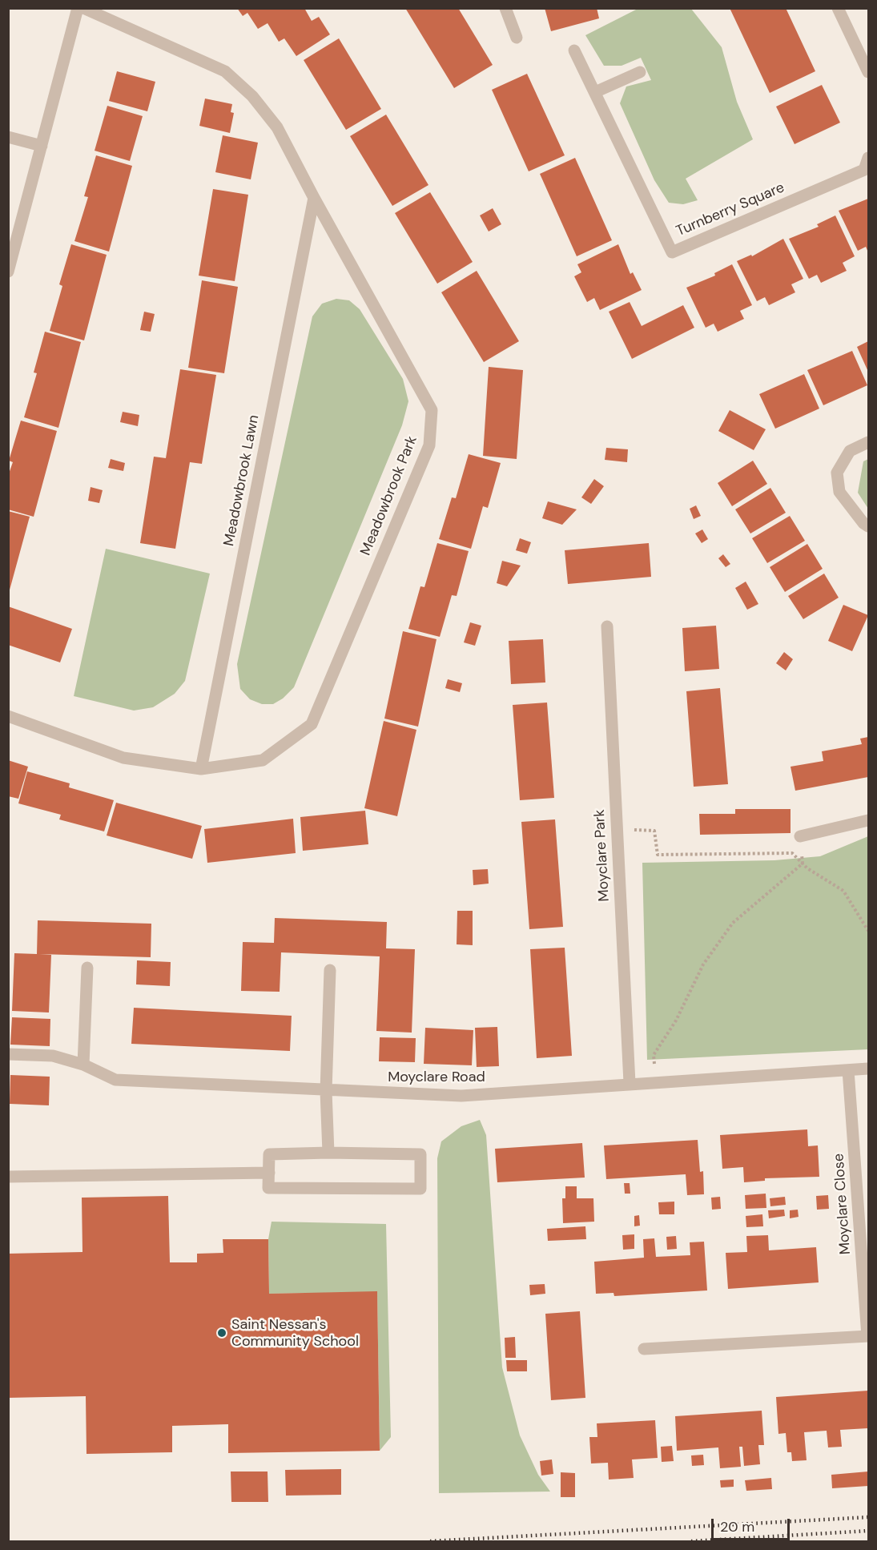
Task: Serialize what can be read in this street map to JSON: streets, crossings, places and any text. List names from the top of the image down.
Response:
{
  "streets": {
    "street": [
      "Turnberry Square",
      "Meadowbrook Lawn",
      "Meadowbrook Park",
      "Moyclare Park",
      "Moyclare Road",
      "Moyclare Close"
    ]
  },
  "crossings": [
    ["Meadowbrook Lawn", "Meadowbrook Park"],
    ["Moyclare Park", "Moyclare Road"],
    ["Moyclare Road", "Moyclare Close"]
  ],
  "places": ["Saint Nessan's Community School"],
  "scale_bar": "20 m"
}
